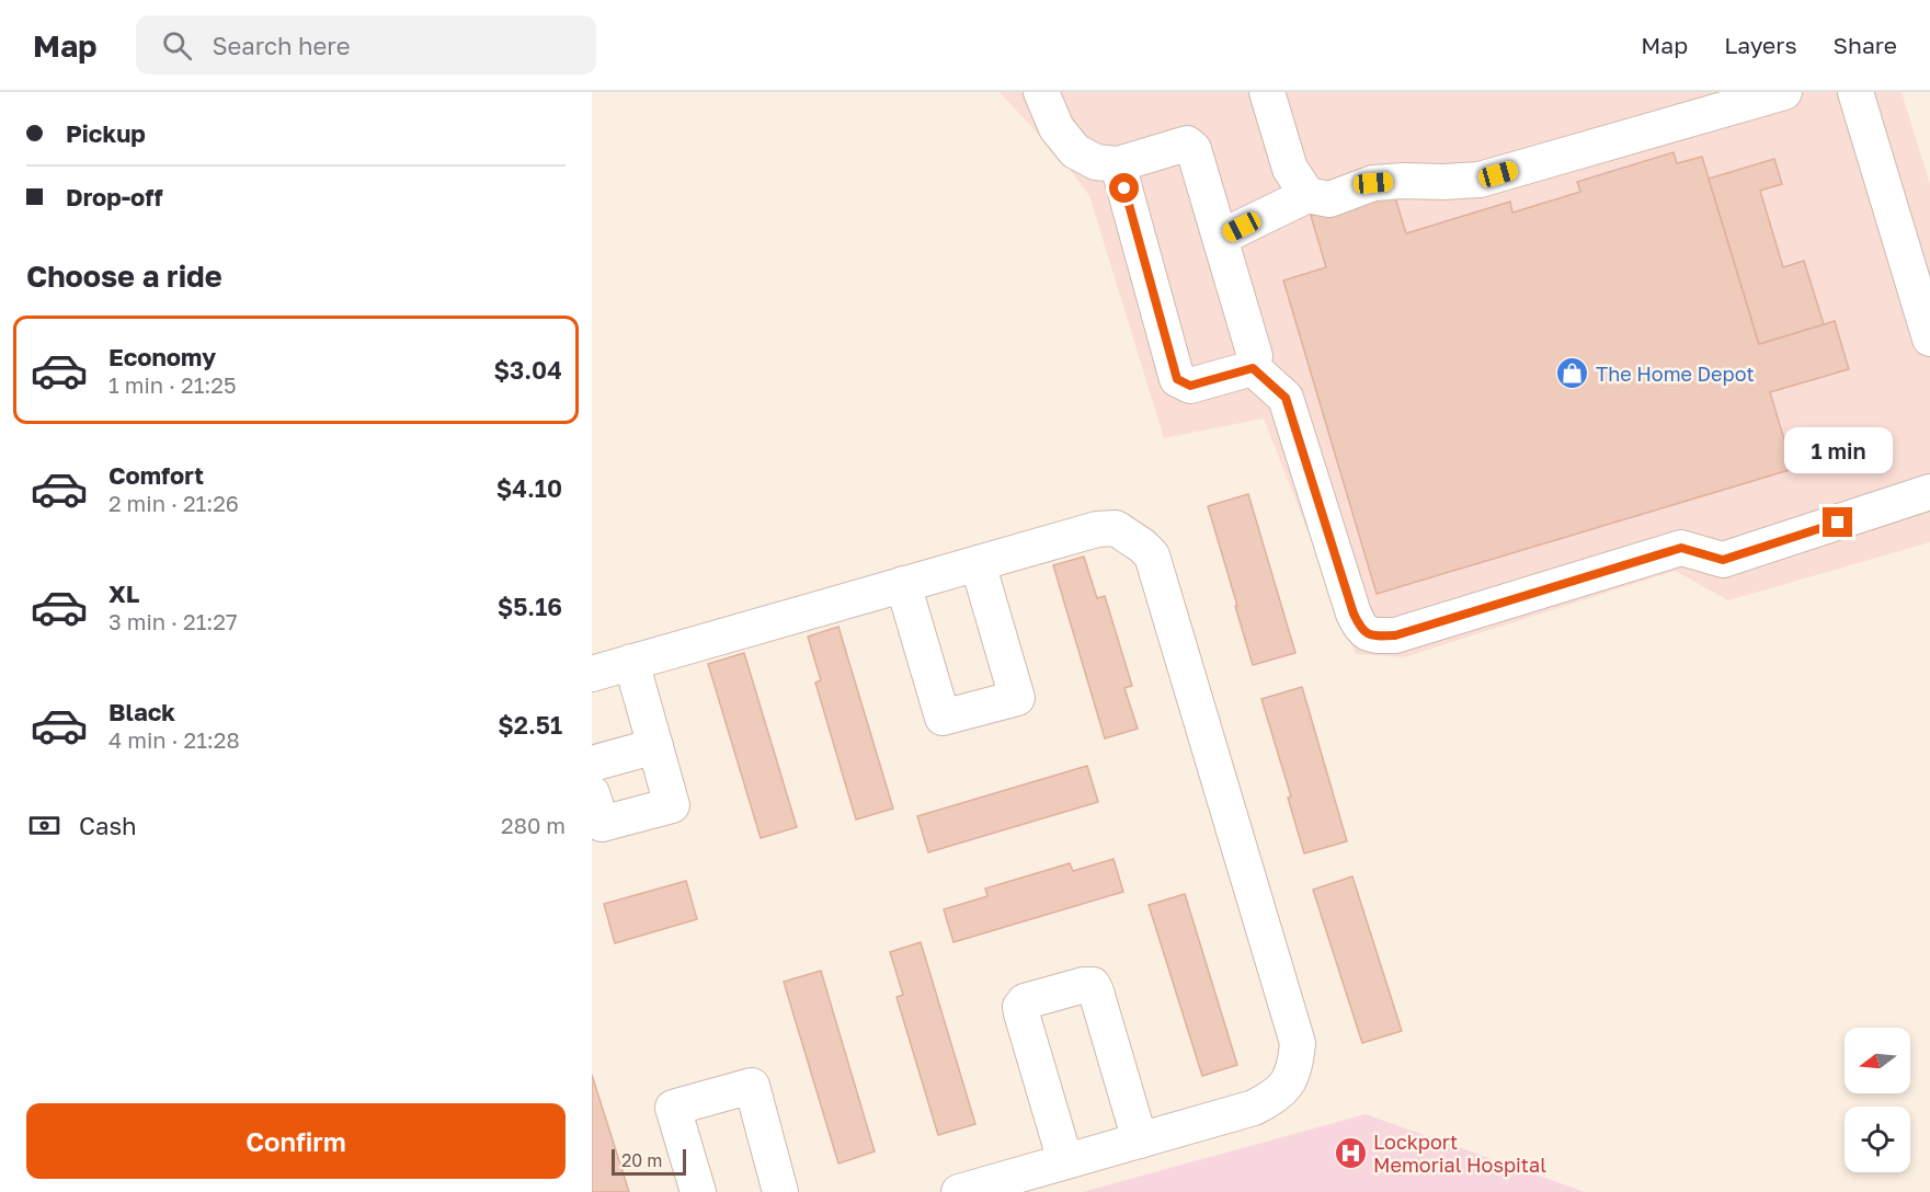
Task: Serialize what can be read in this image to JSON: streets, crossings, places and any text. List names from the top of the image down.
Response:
{
  "places": {
    "shop": ["The Home Depot"],
    "hospital": ["Lockport Memorial Hospital"]
  },
  "scale_bar": "20 m",
  "north": "left",
  "page": {
    "header": "Map",
    "search": "Search here",
    "nav": ["Map", "Layers", "Share"],
    "banner": ["Pickup", "Drop-off"],
    "heading": "Choose a ride",
    "list": [
      {
        "name": "Economy",
        "note": "1 min · 21:25",
        "value": "$3.04"
      },
      {
        "name": "Comfort",
        "note": "2 min · 21:26",
        "value": "$4.10"
      },
      {
        "name": "XL",
        "note": "3 min · 21:27",
        "value": "$5.16"
      },
      {
        "name": "Black",
        "note": "4 min · 21:28",
        "value": "$2.51"
      }
    ],
    "bubble": "1 min",
    "pay": ["Cash", "280 m"],
    "buttons": "Confirm",
    "scale": "20 m"
  }
}
